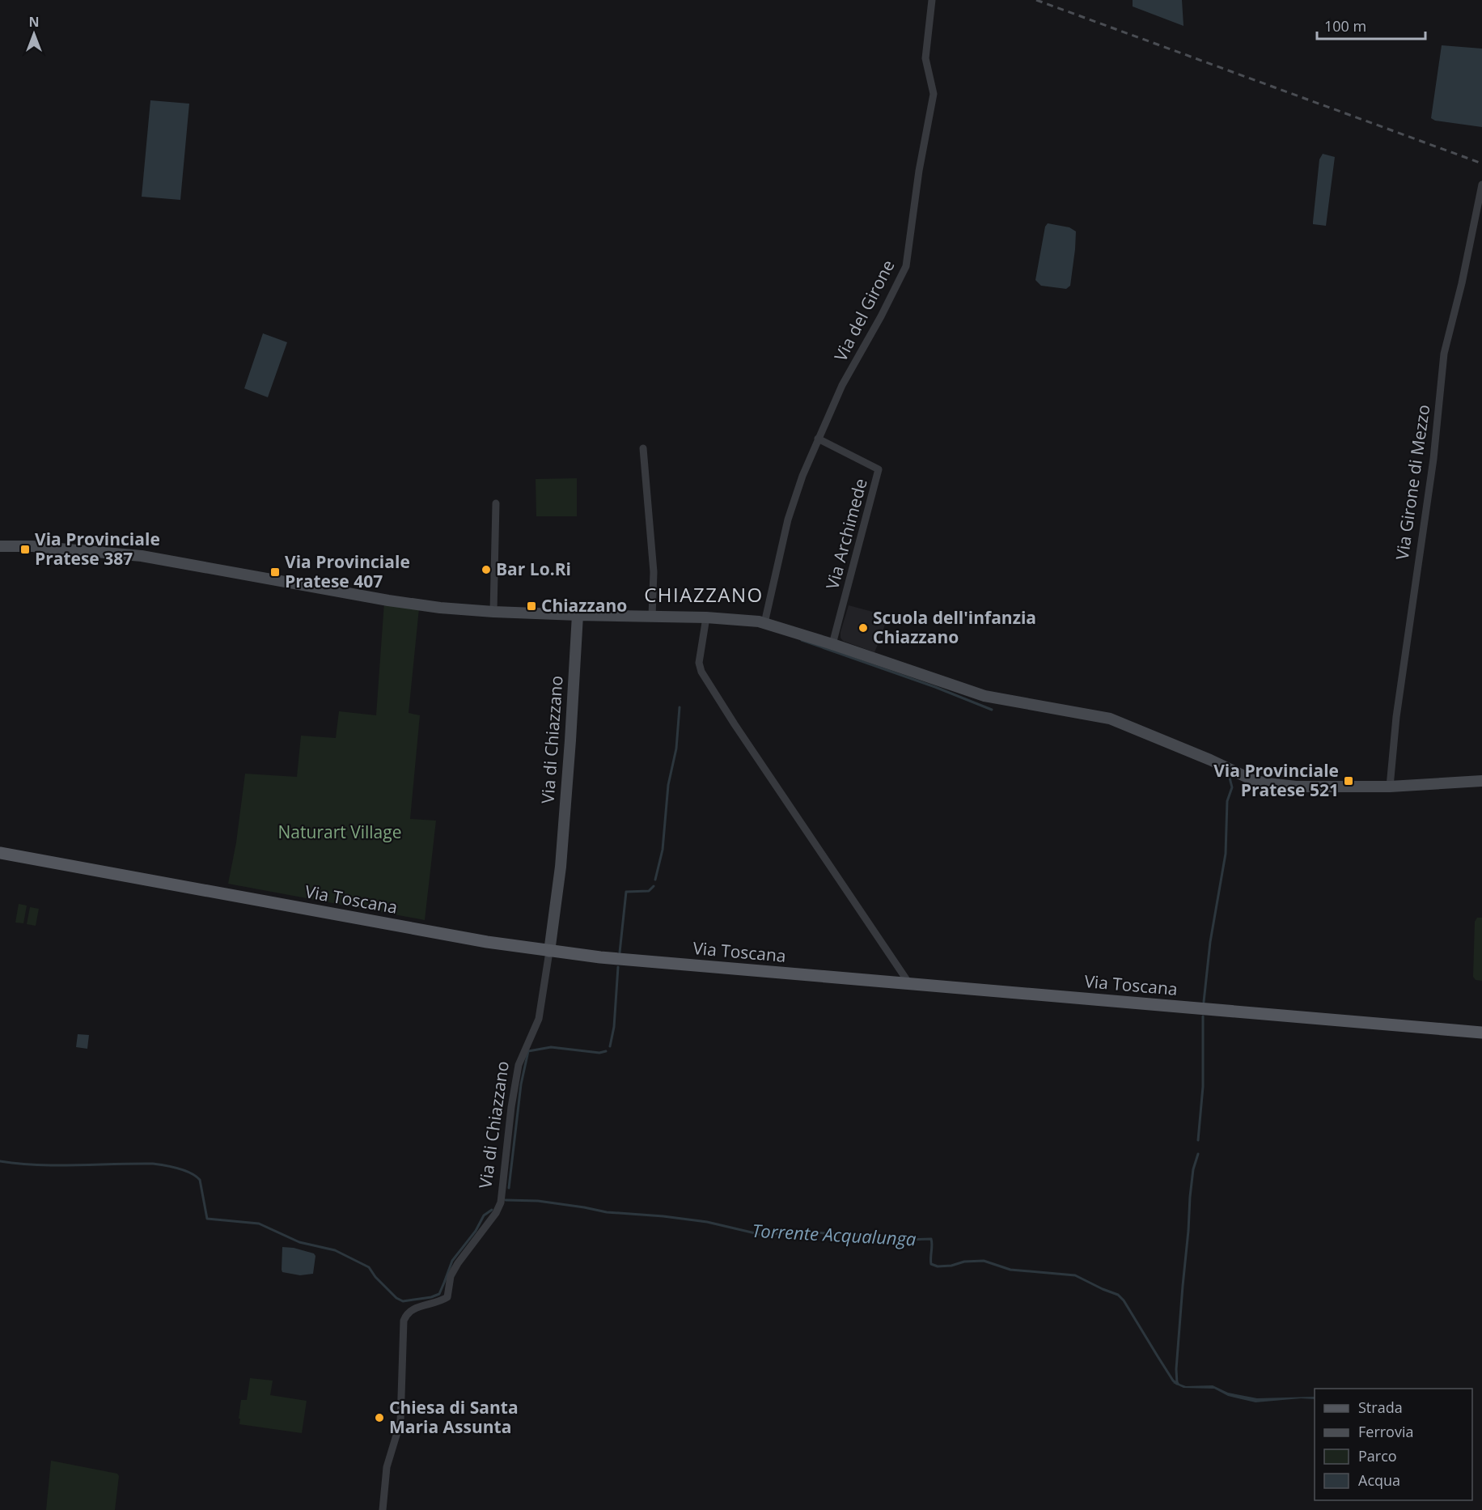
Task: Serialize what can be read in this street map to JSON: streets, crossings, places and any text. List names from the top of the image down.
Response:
{
  "streets": {
    "main road": ["Via Toscana"],
    "street": [
      "Via del Girone",
      "Via Girone di Mezzo",
      "Via Archimede",
      "Via di Chiazzano"
    ]
  },
  "crossings": [
    ["Via del Girone", "Via Archimede"],
    ["Via di Chiazzano", "Via Toscana"]
  ],
  "districts": ["CHIAZZANO"],
  "water": ["Torrente Acqualunga"],
  "parks": ["Naturart Village"],
  "places": {
    "transit": [
      "Via Provinciale Pratese 387",
      "Via Provinciale Pratese 407",
      "Chiazzano",
      "Via Provinciale Pratese 521"
    ],
    "other": ["Bar Lo.Ri", "Scuola dell'infanzia Chiazzano", "Chiesa di Santa Maria Assunta"]
  },
  "legend": [
    "Strada",
    "Ferrovia",
    "Parco",
    "Acqua"
  ],
  "scale_bar": "100 m",
  "north": "top"
}
